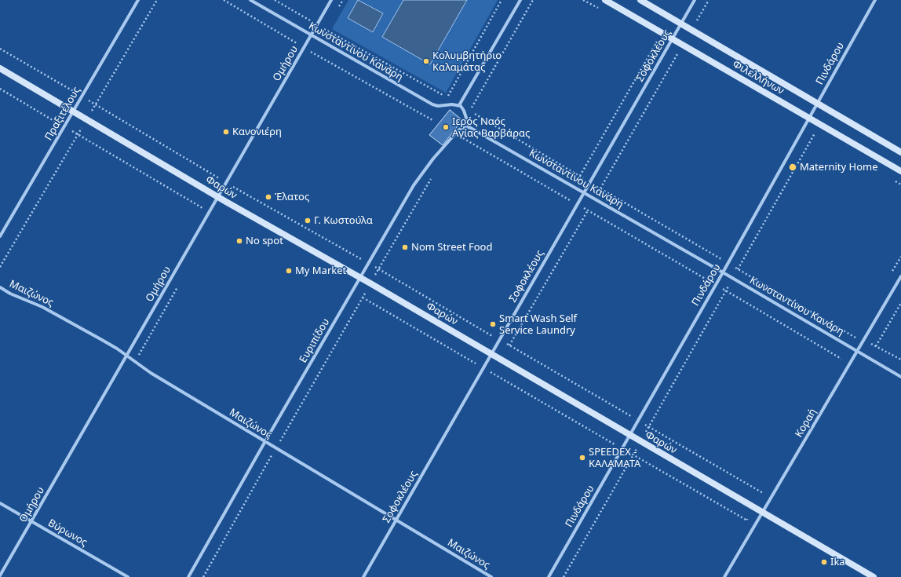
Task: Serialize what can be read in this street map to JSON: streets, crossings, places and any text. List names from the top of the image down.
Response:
{
  "streets": {
    "main road": ["Φιλελλήνων", "Φαρών"],
    "street": [
      "Κωνσταντίνου Κανάρη",
      "Σοφοκλέους",
      "Ομήρου",
      "Πινδάρου",
      "Πραξιτέλους",
      "Μαιζώνος",
      "Ευριπίδου",
      "Κοραή",
      "Βύρωνος"
    ]
  },
  "crossings": [
    ["Κωνσταντίνου Κανάρη", "Σοφοκλέους"],
    ["Κωνσταντίνου Κανάρη", "Ομήρου"],
    ["Κωνσταντίνου Κανάρη", "Πινδάρου"],
    ["Κωνσταντίνου Κανάρη", "Ευριπίδου"],
    ["Κωνσταντίνου Κανάρη", "Κοραή"],
    ["Σοφοκλέους", "Φιλελλήνων"],
    ["Σοφοκλέους", "Φαρών"],
    ["Σοφοκλέους", "Μαιζώνος"],
    ["Ομήρου", "Φαρών"],
    ["Ομήρου", "Μαιζώνος"],
    ["Ομήρου", "Βύρωνος"],
    ["Πινδάρου", "Φιλελλήνων"],
    ["Πινδάρου", "Φαρών"],
    ["Πραξιτέλους", "Φαρών"],
    ["Φαρών", "Ευριπίδου"],
    ["Φαρών", "Κοραή"],
    ["Μαιζώνος", "Ευριπίδου"]
  ],
  "places": [
    "Κολυμβητήριο Καλαμάτας",
    "Ιερός Ναός Αγίας Βαρβάρας",
    "Κανονιέρη",
    "Maternity Home",
    "Έλατος",
    "Γ. Κωστούλα",
    "No spot",
    "Nom Street Food",
    "My Market",
    "Smart Wash Self Service Laundry",
    "SPEEDEX - ΚΑΛΑΜΑΤΑ",
    "Ika"
  ]
}
